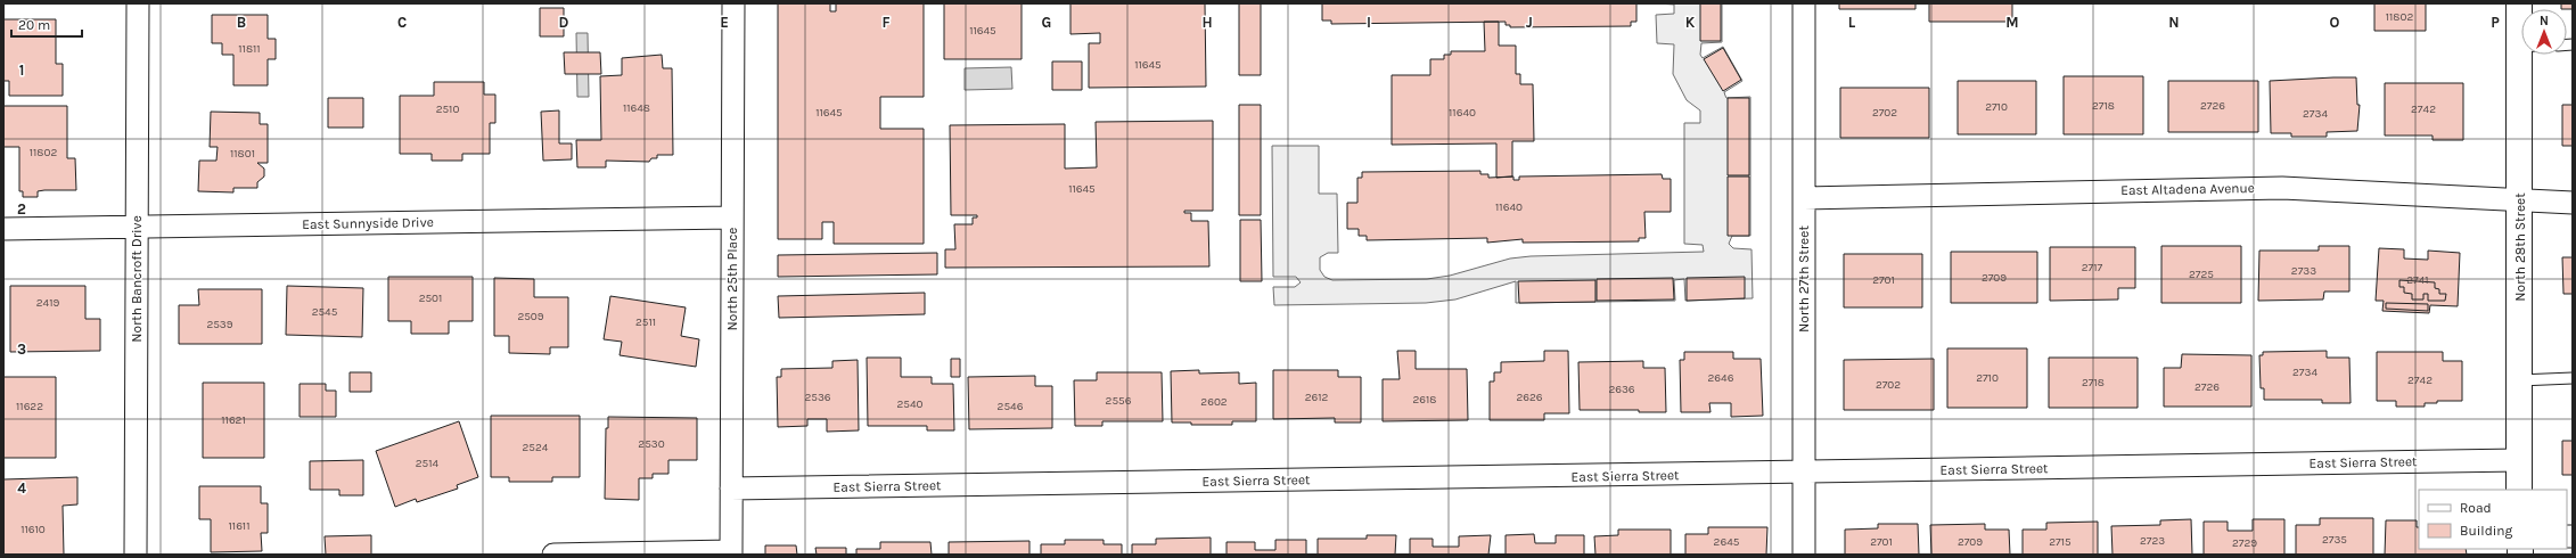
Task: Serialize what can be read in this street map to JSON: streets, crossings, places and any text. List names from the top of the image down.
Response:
{
  "streets": {
    "street": [
      "East Altadena Avenue",
      "East Sunnyside Drive",
      "North 28th Street",
      "North Bancroft Drive",
      "North 25th Place",
      "North 27th Street",
      "East Sierra Street"
    ]
  },
  "crossings": [
    ["East Altadena Avenue", "North 28th Street"],
    ["East Altadena Avenue", "North 27th Street"],
    ["East Sunnyside Drive", "North Bancroft Drive"],
    ["East Sunnyside Drive", "North 25th Place"],
    ["North 28th Street", "East Sierra Street"],
    ["North 25th Place", "East Sierra Street"],
    ["North 27th Street", "East Sierra Street"]
  ],
  "house_numbers": [
    "11802",
    "11645",
    "11811",
    "11645",
    "2718",
    "2726",
    "2710",
    "11648",
    "2510",
    "2742",
    "11645",
    "11640",
    "2702",
    "2734",
    "11802",
    "11801",
    "11645",
    "11640",
    "2717",
    "2733",
    "2725",
    "2709",
    "2701",
    "2741",
    "2501",
    "2419",
    "2545",
    "2509",
    "2511",
    "2539",
    "2734",
    "2646",
    "2710",
    "2742",
    "2718",
    "2702",
    "2726",
    "2636",
    "2536",
    "2612",
    "2626",
    "2618",
    "2556",
    "2602",
    "2540",
    "11622",
    "2546",
    "11621",
    "2530",
    "2524",
    "2514",
    "11611",
    "11610",
    "2735",
    "2723",
    "2645",
    "2701",
    "2709",
    "2715",
    "2729"
  ],
  "legend": ["Road", "Building"],
  "scale_bar": "20 m",
  "north": "top",
  "grid": {
    "columns": [
      "B",
      "C",
      "D",
      "E",
      "F",
      "G",
      "H",
      "I",
      "J",
      "K",
      "L",
      "M",
      "N",
      "O",
      "P"
    ],
    "rows": [
      "1",
      "2",
      "3",
      "4"
    ]
  }
}
